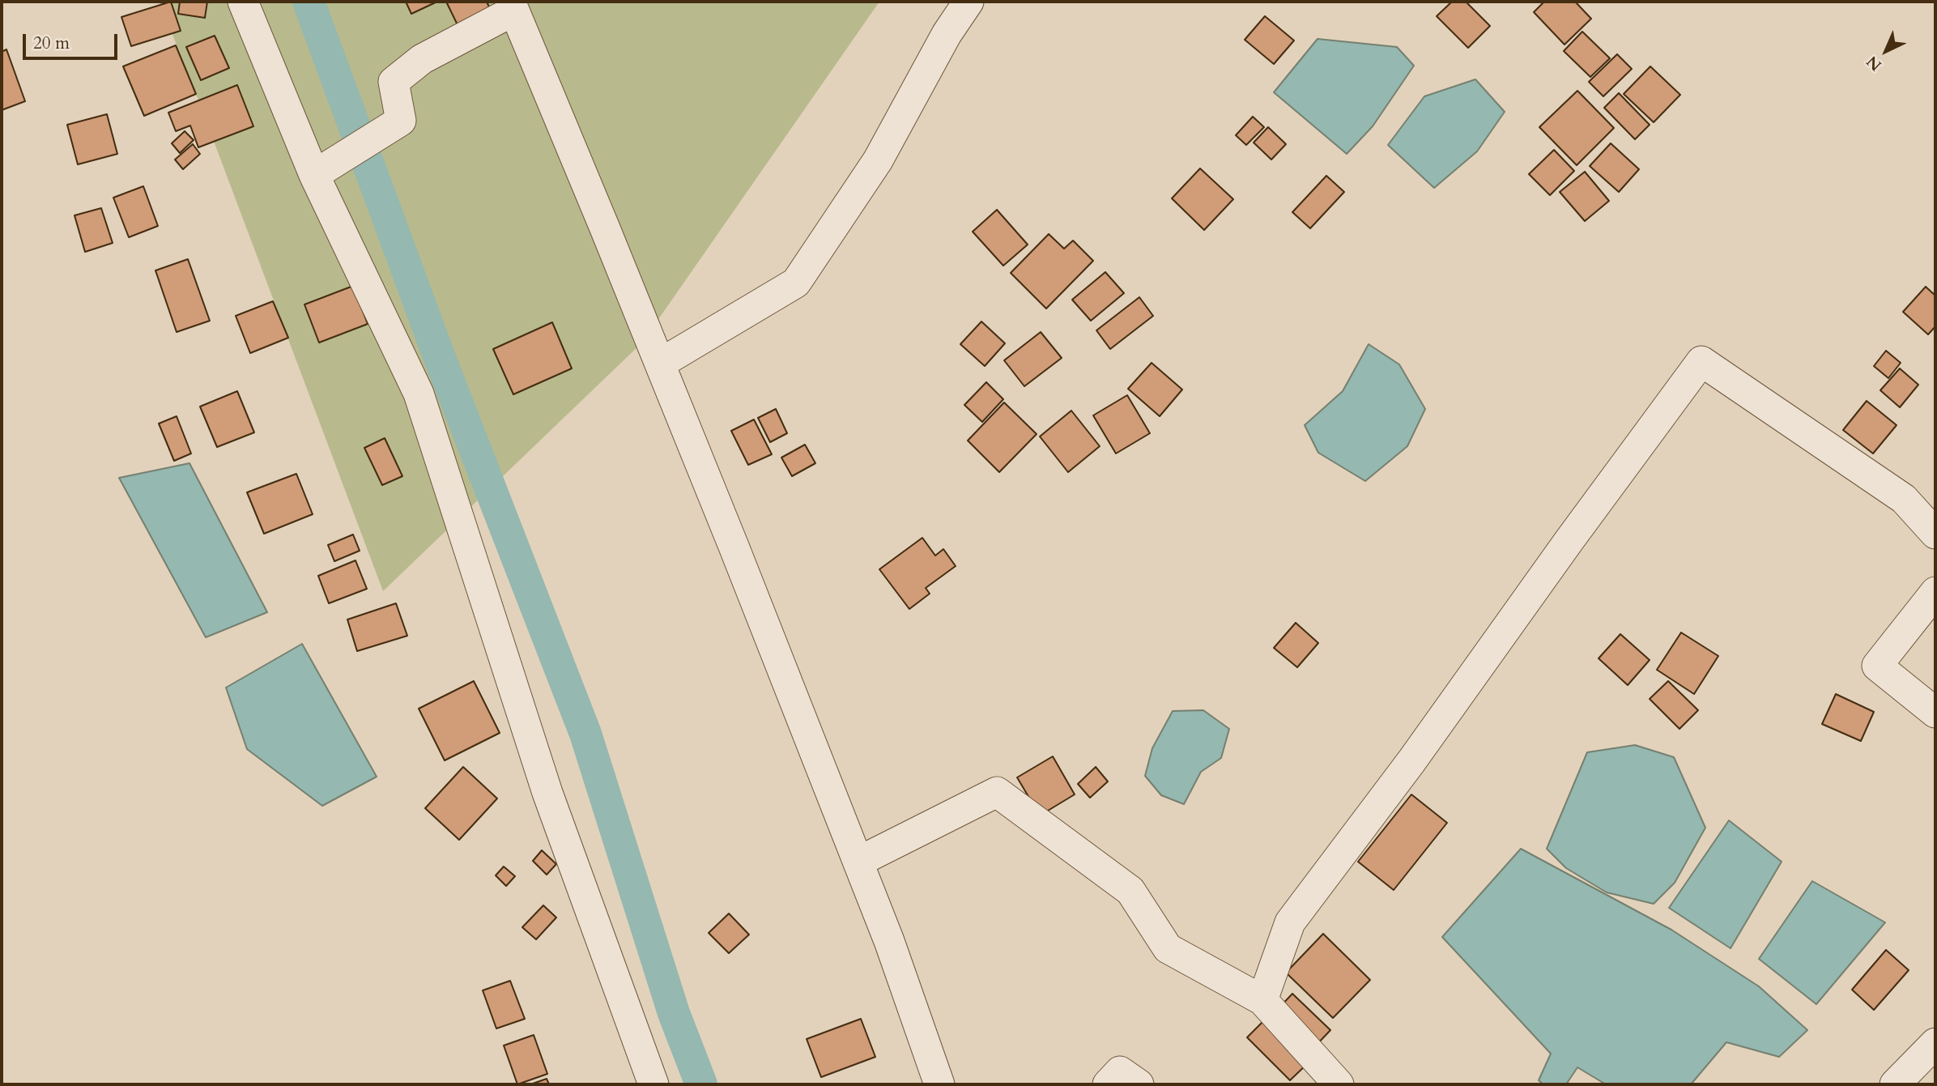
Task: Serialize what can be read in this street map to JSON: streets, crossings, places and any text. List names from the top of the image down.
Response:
{
  "scale_bar": "20 m",
  "north": "bottom left"
}
